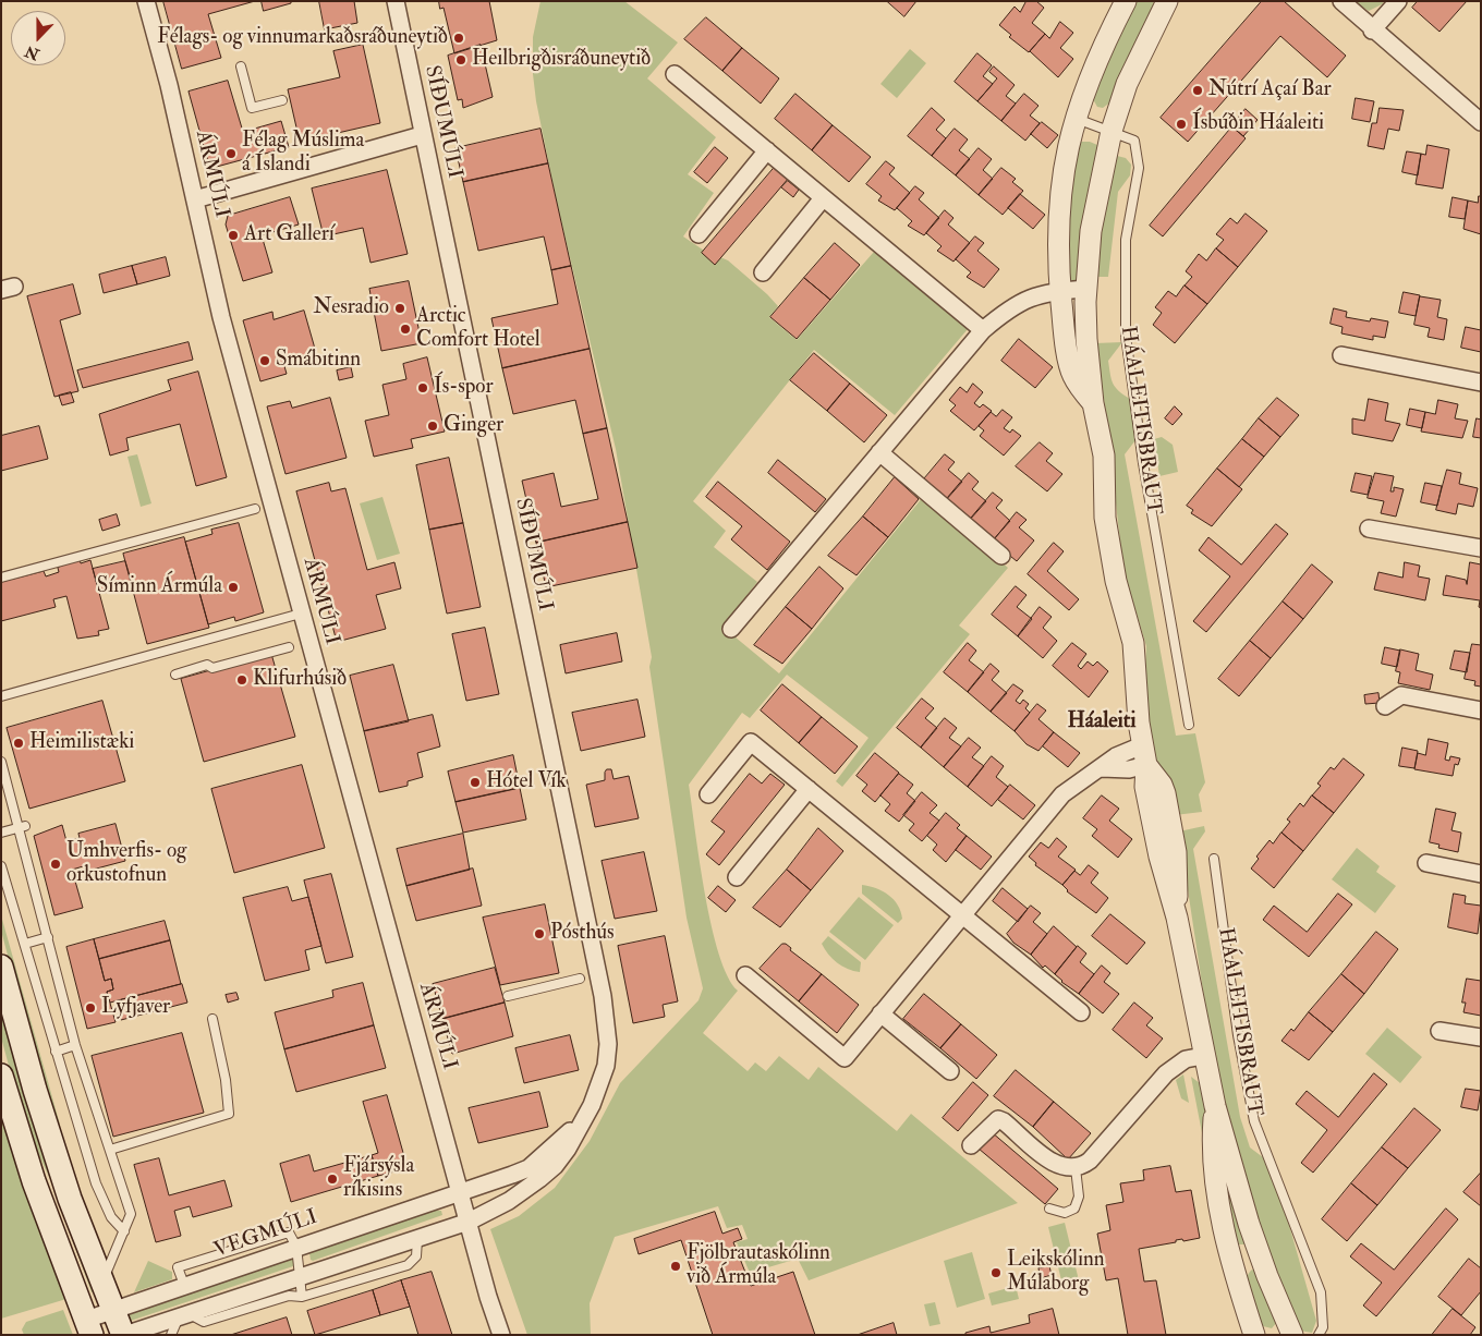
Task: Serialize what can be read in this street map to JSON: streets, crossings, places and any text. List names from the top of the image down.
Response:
{
  "streets": {
    "street": [
      "SÍÐUMÚLI",
      "ÁRMÚLI",
      "HÁALEITISBRAUT",
      "VEGMÚLI"
    ]
  },
  "crossings": [
    ["SÍÐUMÚLI", "ÁRMÚLI"],
    ["SÍÐUMÚLI", "VEGMÚLI"],
    ["ÁRMÚLI", "VEGMÚLI"]
  ],
  "districts": ["Háaleiti"],
  "places": [
    "Félags- og vinnumarkaðsráðuneytið",
    "Heilbrigðisráðuneytið",
    "Nútrí Açaí Bar",
    "Ísbúðin Háaleiti",
    "Félag Múslima á Íslandi",
    "Art Gallerí",
    "Nesradio",
    "Arctic Comfort Hotel",
    "Smábitinn",
    "Ís-spor",
    "Ginger",
    "Síminn Ármúla",
    "Klifurhúsið",
    "Heimilistæki",
    "Hótel Vík",
    "Umhverfis- og orkustofnun",
    "Pósthús",
    "Lyfjaver",
    "Fjársýsla ríkisins",
    "Fjölbrautaskólinn við Ármúla",
    "Leikskólinn Múlaborg"
  ],
  "north": "bottom"
}
